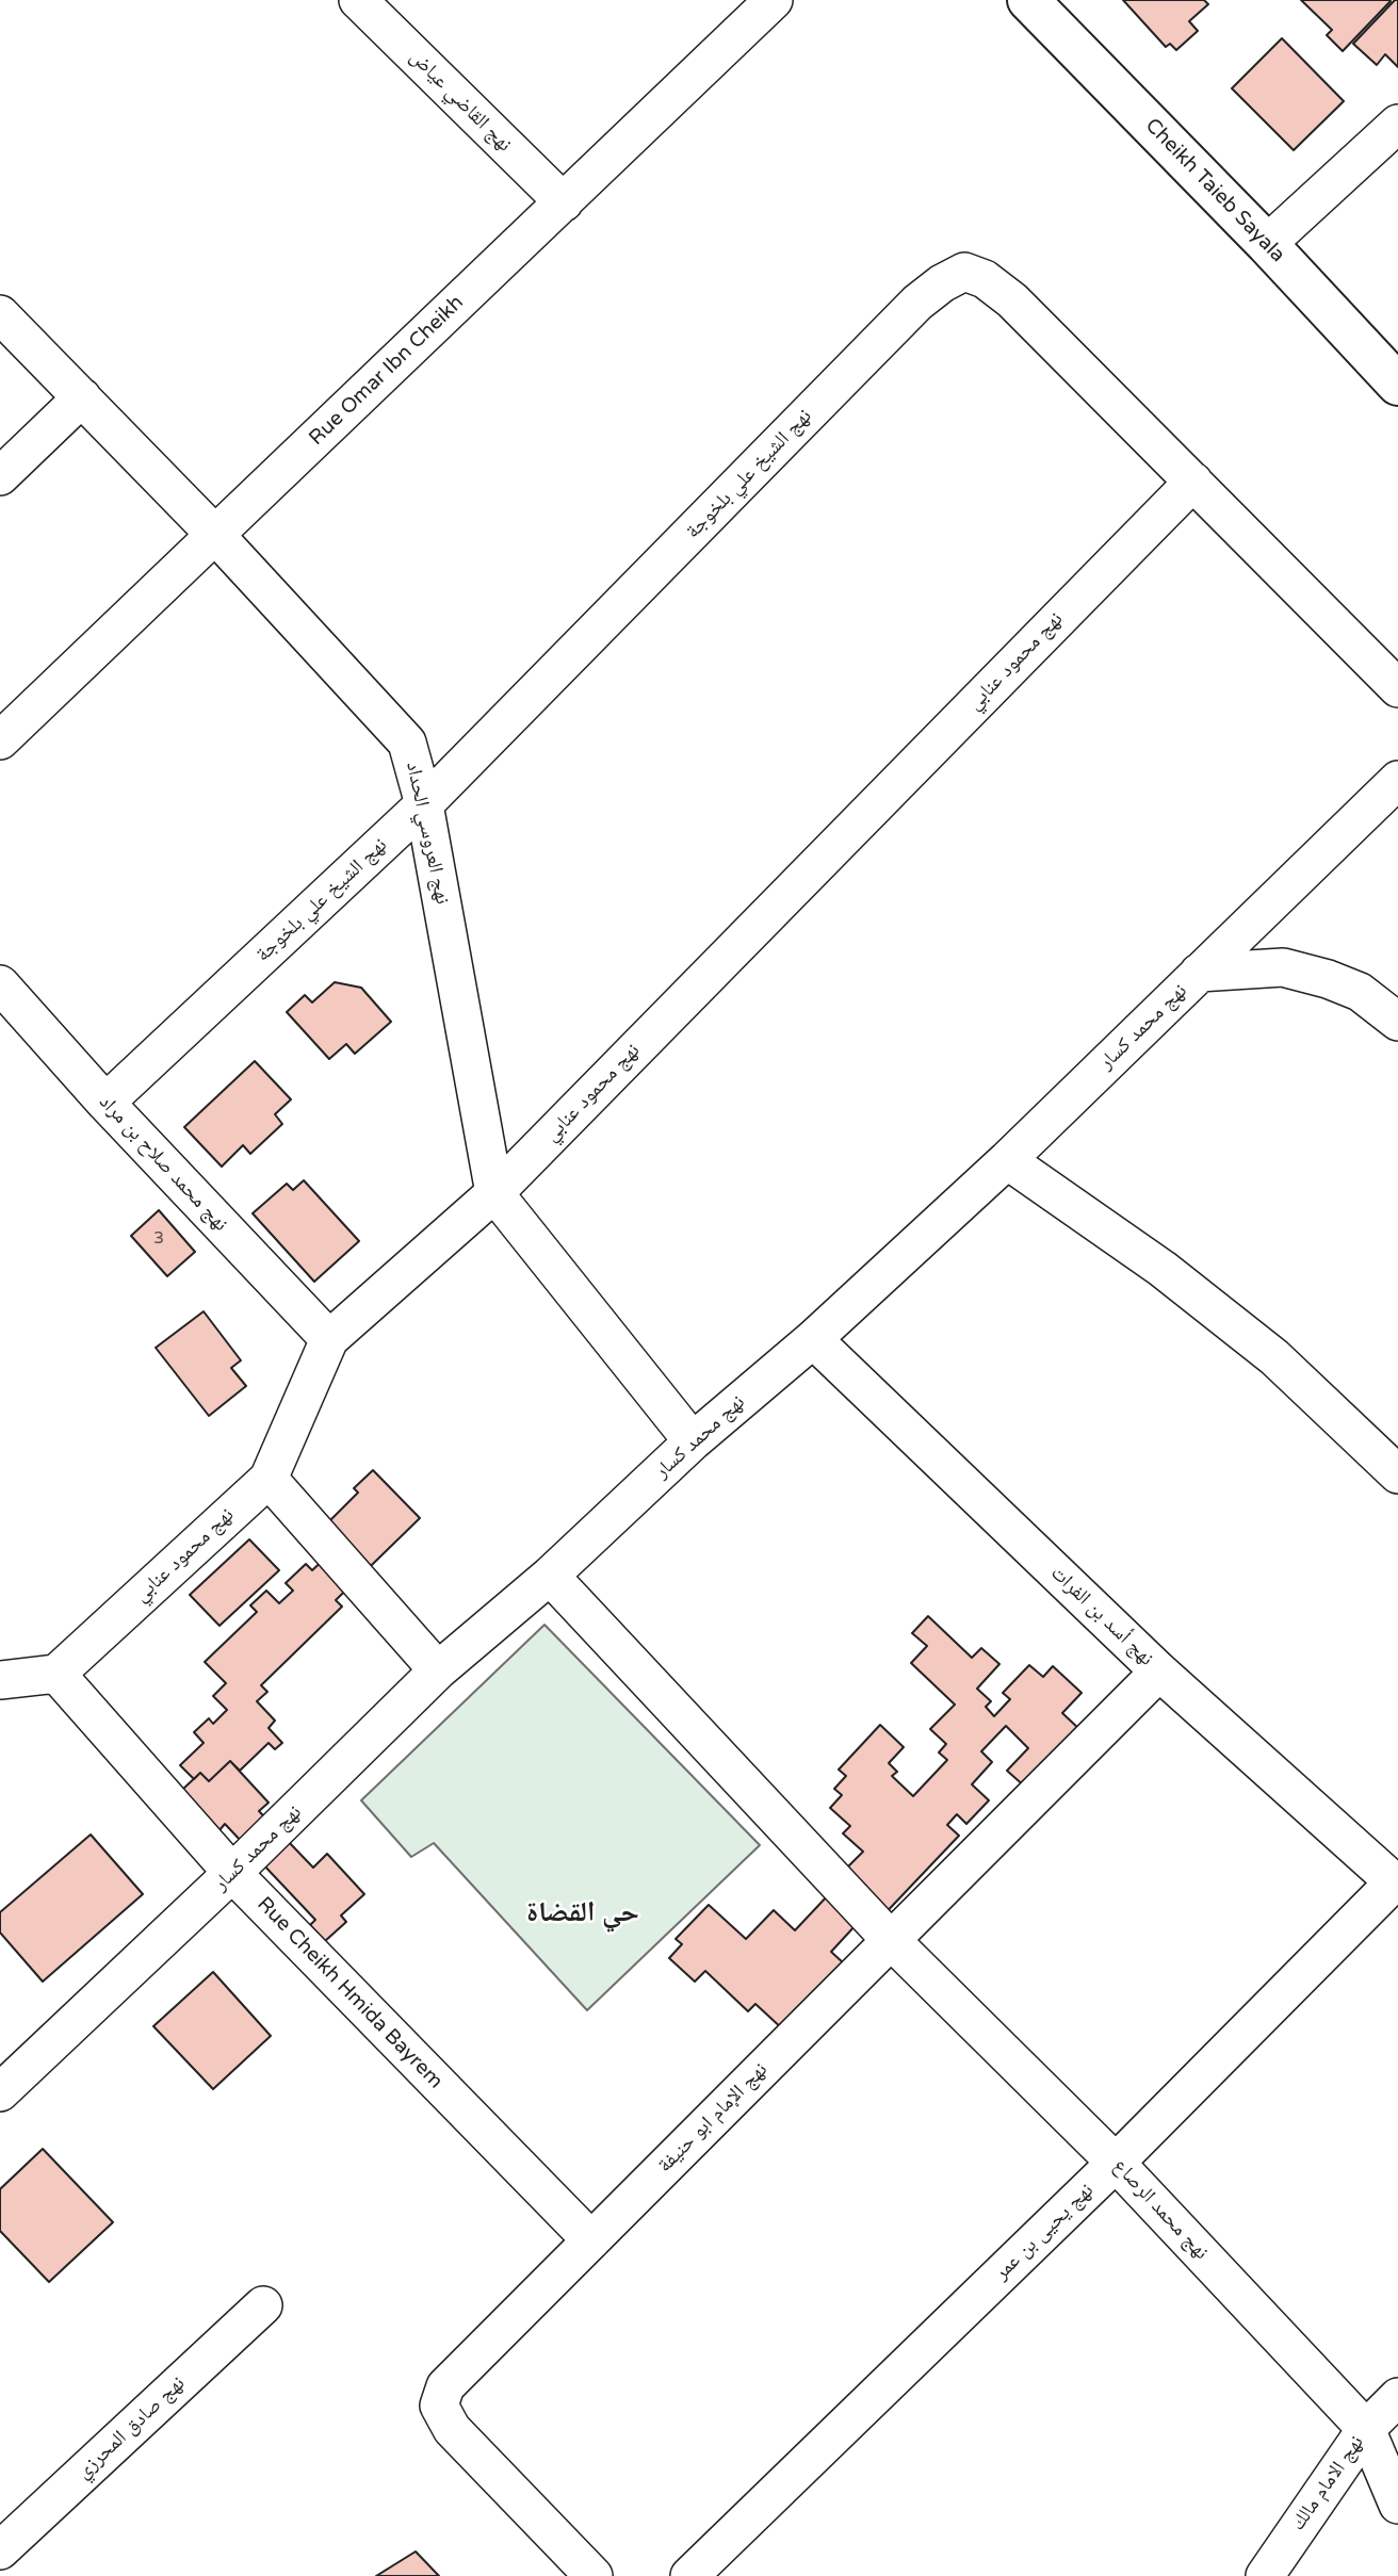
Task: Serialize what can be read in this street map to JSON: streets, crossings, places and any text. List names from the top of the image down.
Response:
{
  "streets": {
    "street": [
      "نهج القاضي عياض",
      "Cheikh Taieb Sayala",
      "Rue Omar Ibn Cheikh",
      "نهج الشيخ علي بلخوجة",
      "نهج محمود عنابي",
      "نهج العروسي الحداد",
      "نهج محمد كسار",
      "نهج محمد صلاح بن مراد",
      "نهج أسد بن الفرات",
      "Rue Cheikh Hmida Bayrem",
      "نهج الإمام ابو حنيفة",
      "نهج محمد الرصاع",
      "نهج يحيى بن عمر",
      "نهج صادق المحرزي",
      "نهج الامام مالك"
    ]
  },
  "crossings": [
    ["نهج القاضي عياض", "Rue Omar Ibn Cheikh"],
    ["Rue Omar Ibn Cheikh", "نهج العروسي الحداد"],
    ["نهج الشيخ علي بلخوجة", "نهج محمود عنابي"],
    ["نهج الشيخ علي بلخوجة", "نهج العروسي الحداد"],
    ["نهج الشيخ علي بلخوجة", "نهج محمد صلاح بن مراد"],
    ["نهج محمود عنابي", "نهج العروسي الحداد"],
    ["نهج محمود عنابي", "نهج محمد صلاح بن مراد"],
    ["نهج محمود عنابي", "Rue Cheikh Hmida Bayrem"],
    ["نهج العروسي الحداد", "نهج محمد كسار"],
    ["نهج محمد كسار", "نهج أسد بن الفرات"],
    ["نهج محمد كسار", "Rue Cheikh Hmida Bayrem"],
    ["نهج محمد كسار", "نهج محمد الرصاع"],
    ["نهج أسد بن الفرات", "نهج الإمام ابو حنيفة"],
    ["نهج أسد بن الفرات", "نهج يحيى بن عمر"],
    ["Rue Cheikh Hmida Bayrem", "نهج الإمام ابو حنيفة"],
    ["نهج الإمام ابو حنيفة", "نهج محمد الرصاع"],
    ["نهج محمد الرصاع", "نهج يحيى بن عمر"],
    ["نهج محمد الرصاع", "نهج الامام مالك"]
  ],
  "districts": ["حي القضاة"],
  "house_numbers": ["3"]
}
